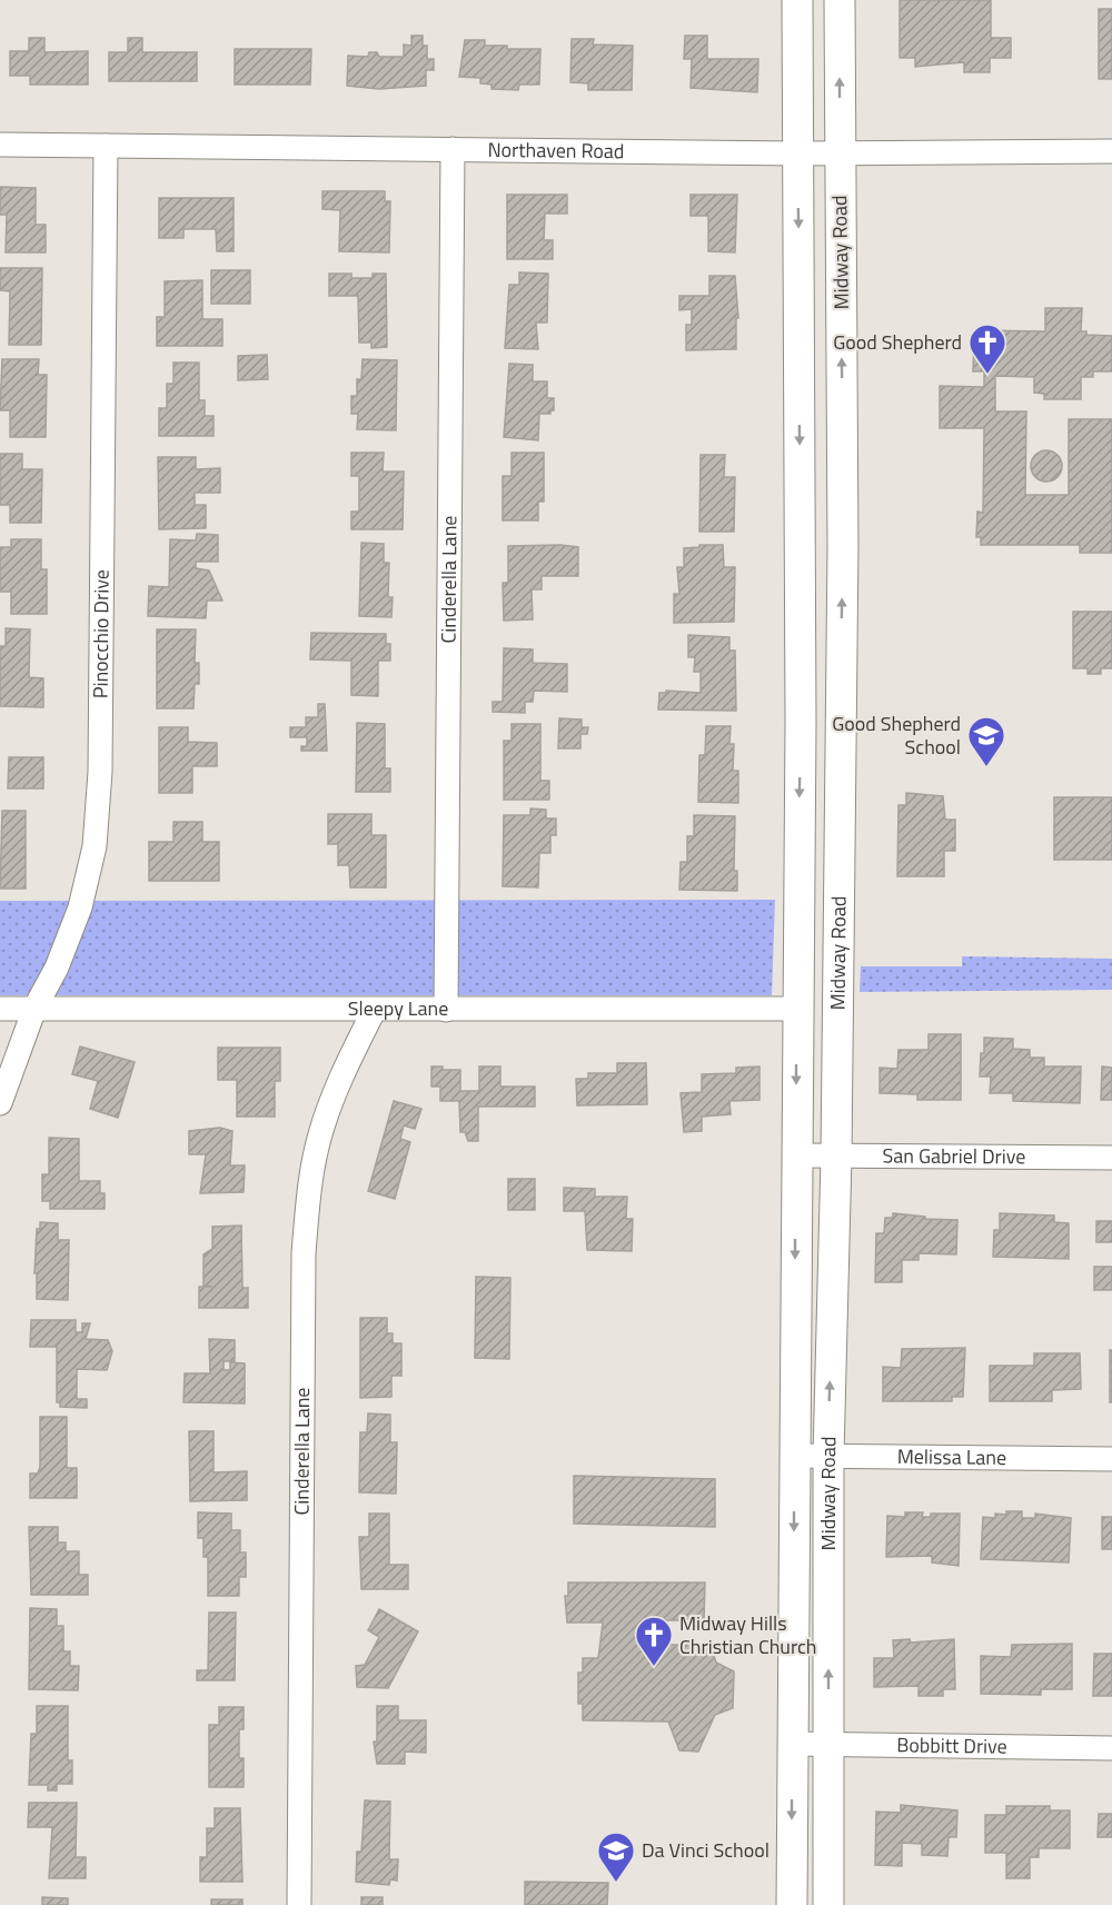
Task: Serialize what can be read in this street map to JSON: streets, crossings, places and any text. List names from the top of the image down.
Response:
{
  "streets": {
    "main road": ["Midway Road"],
    "street": [
      "Northaven Road",
      "Cinderella Lane",
      "Pinocchio Drive",
      "Sleepy Lane",
      "San Gabriel Drive",
      "Melissa Lane",
      "Bobbitt Drive"
    ]
  },
  "crossings": [
    ["Northaven Road", "Midway Road"],
    ["Northaven Road", "Cinderella Lane"],
    ["Northaven Road", "Pinocchio Drive"],
    ["Midway Road", "Sleepy Lane"],
    ["Midway Road", "San Gabriel Drive"],
    ["Midway Road", "Melissa Lane"],
    ["Midway Road", "Bobbitt Drive"],
    ["Cinderella Lane", "Sleepy Lane"],
    ["Pinocchio Drive", "Sleepy Lane"]
  ],
  "places": {
    "church": ["Good Shepherd", "Midway Hills Christian Church"],
    "school or university": ["Good Shepherd School", "Da Vinci School"]
  }
}
